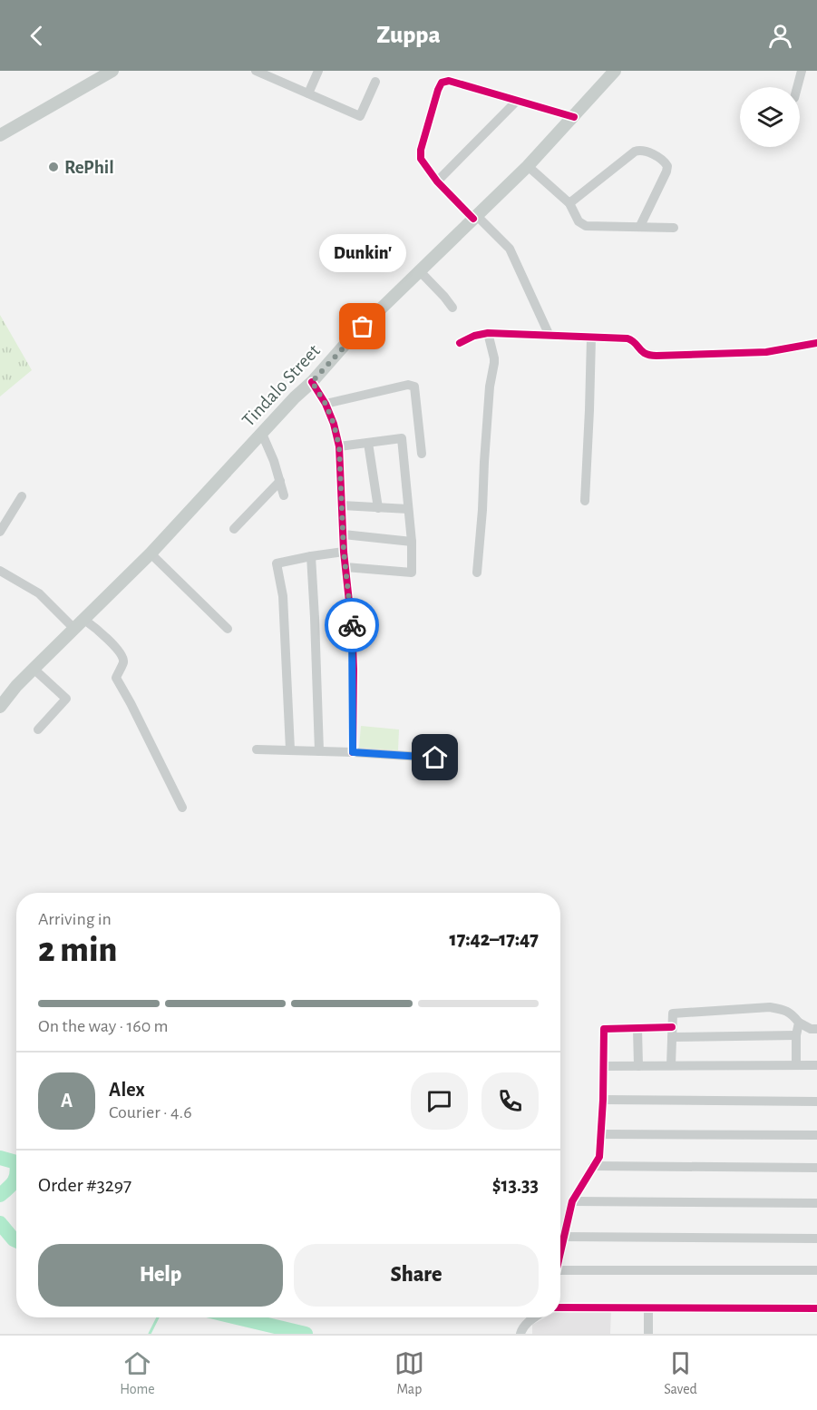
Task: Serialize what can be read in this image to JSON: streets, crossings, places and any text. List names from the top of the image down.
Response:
{
  "streets": {
    "main road": ["Tindalo Street"]
  },
  "places": ["RePhil", "Dunkin'"],
  "page": {
    "header": "Zuppa",
    "bubble": "Dunkin'",
    "heading": ["2 min", "Arriving in", "17:42–17:47"],
    "panel": [
      "Alex",
      "Courier · 4.6",
      "Order #3297",
      "$13.33"
    ],
    "bar": "On the way · 160 m",
    "round": "A",
    "buttons": ["Help", "Share"],
    "tabs": ["Home", "Map", "Saved"]
  }
}
